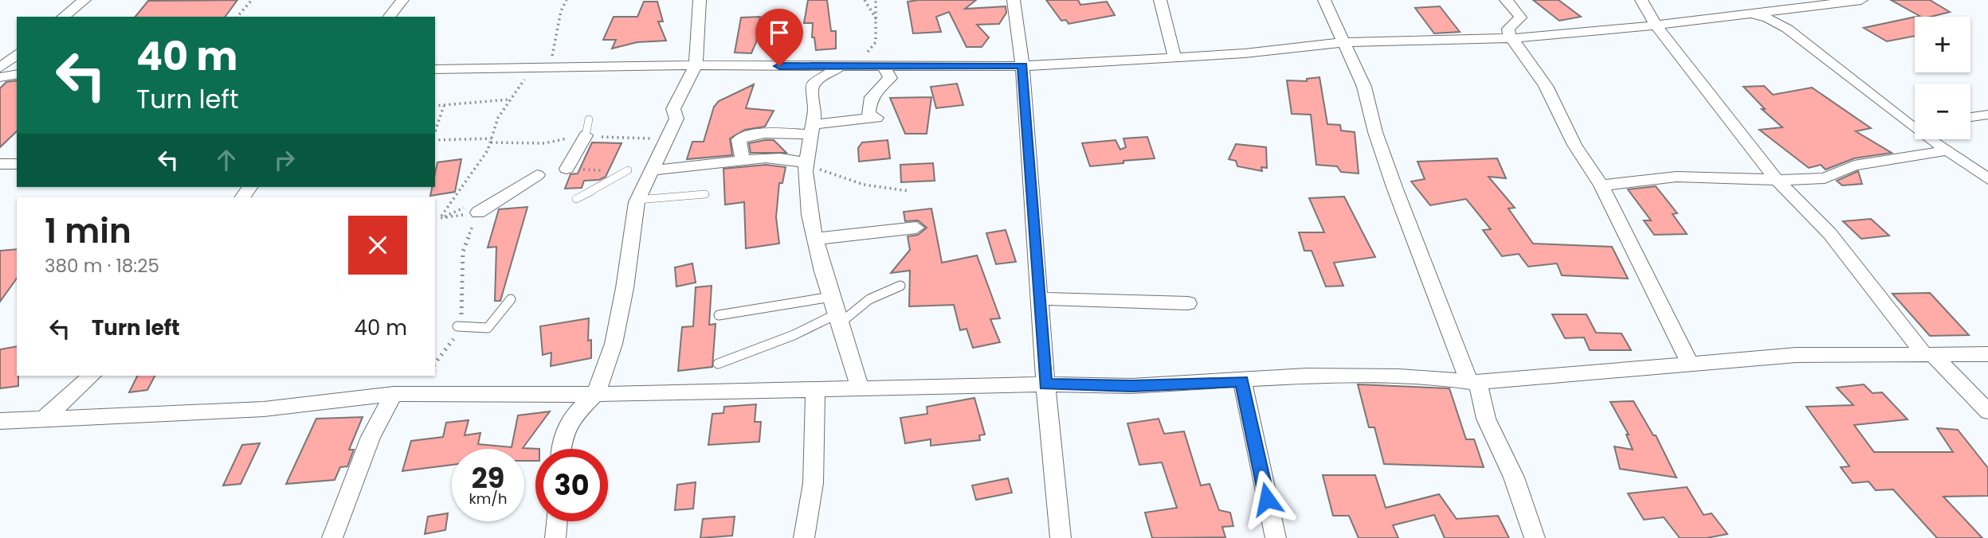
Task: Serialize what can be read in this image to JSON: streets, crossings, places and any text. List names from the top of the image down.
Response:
{
  "page": {
    "map_buttons": ["+", "−"],
    "turn": ["40 m", "Turn left"],
    "heading": ["1 min", "380 m · 18:25"],
    "list": [
      {
        "name": "Turn left",
        "value": "40 m"
      }
    ],
    "speed": "29 km/h",
    "limit": "30"
  }
}
